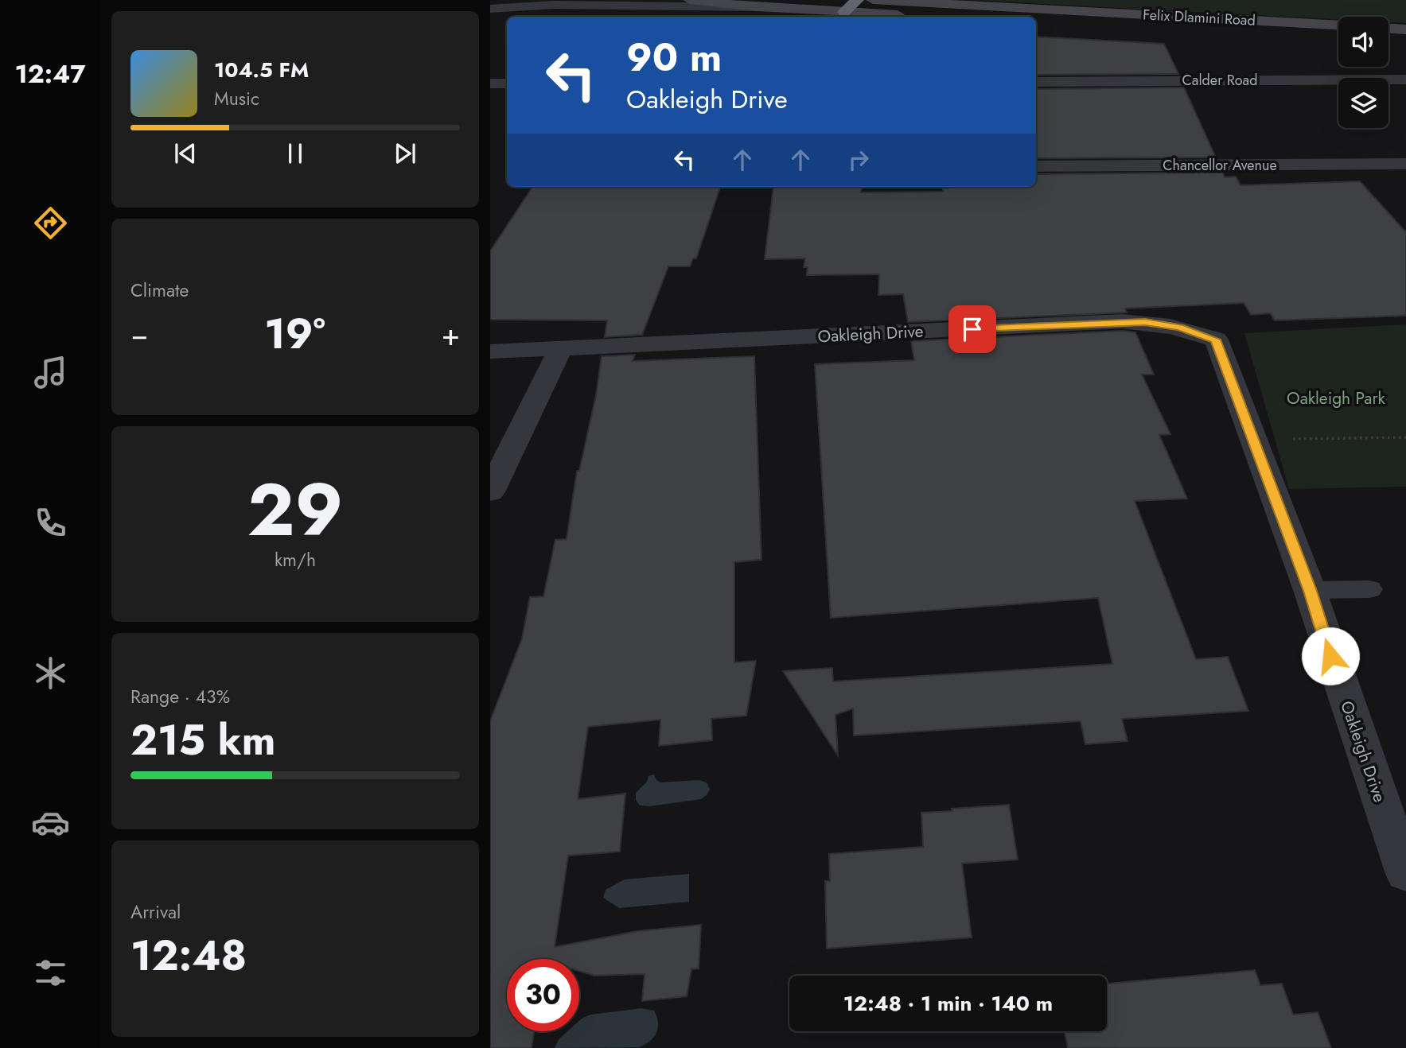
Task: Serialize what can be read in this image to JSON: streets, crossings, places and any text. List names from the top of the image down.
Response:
{
  "streets": {
    "main road": ["Felix Dlamini Road"],
    "street": ["Calder Road", "Chancellor Avenue", "Oakleigh Drive"]
  },
  "parks": ["Oakleigh Park"],
  "page": {
    "tabs": "12:47",
    "turn": ["90 m", "Oakleigh Drive"],
    "song": ["104.5 FM", "Music"],
    "tile": [
      "Climate",
      ["29", "km/h"],
      ["Range · 43%", "215 km"],
      ["Arrival", "12:48"]
    ],
    "heat": ["−", "19°", "+"],
    "limit": "30",
    "trip": "12:48 · 1 min · 140 m"
  }
}
